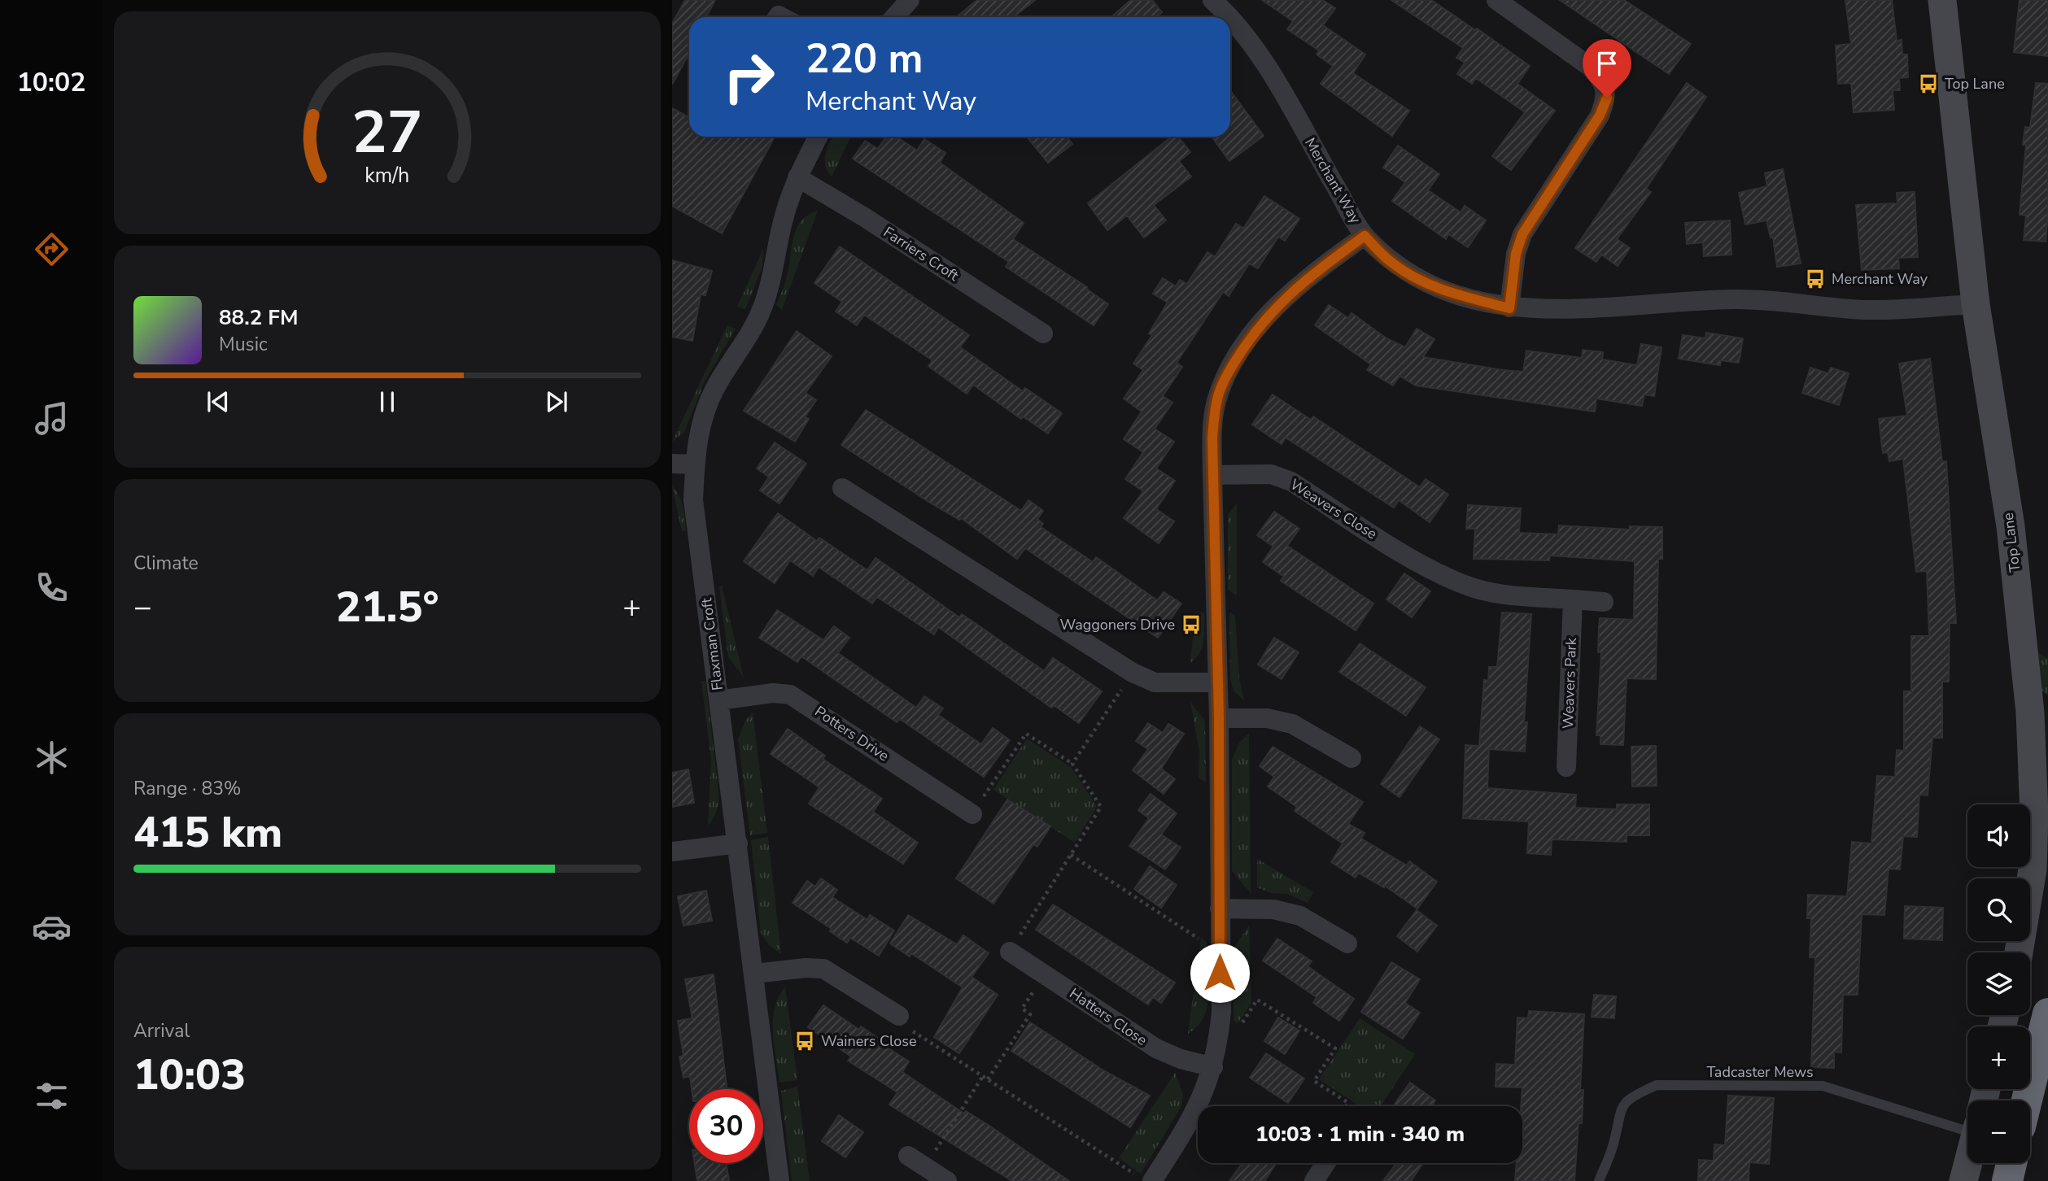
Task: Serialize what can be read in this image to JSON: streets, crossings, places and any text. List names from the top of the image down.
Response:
{
  "streets": {
    "street": [
      "Merchant Way",
      "Farriers Croft",
      "Weavers Close",
      "Top Lane",
      "Flaxman Croft",
      "Weavers Park",
      "Potters Drive",
      "Hatters Close"
    ],
    "lane": ["Tadcaster Mews"]
  },
  "crossings": [
    ["Merchant Way", "Top Lane"],
    ["Farriers Croft", "Flaxman Croft"],
    ["Weavers Close", "Weavers Park"],
    ["Flaxman Croft", "Potters Drive"]
  ],
  "places": {
    "bus stop": [
      "Top Lane",
      "Merchant Way",
      "Waggoners Drive",
      "Wainers Close"
    ]
  },
  "page": {
    "tabs": "10:02",
    "turn": ["220 m", "Merchant Way"],
    "song": ["88.2 FM", "Music"],
    "tile": [
      "Climate",
      ["Range · 83%", "415 km"],
      ["Arrival", "10:03"]
    ],
    "heat": ["−", "21.5°", "+"],
    "map_buttons": ["+", "−"],
    "limit": "30",
    "trip": "10:03 · 1 min · 340 m",
    "gauge": ["27", "km/h"]
  }
}
